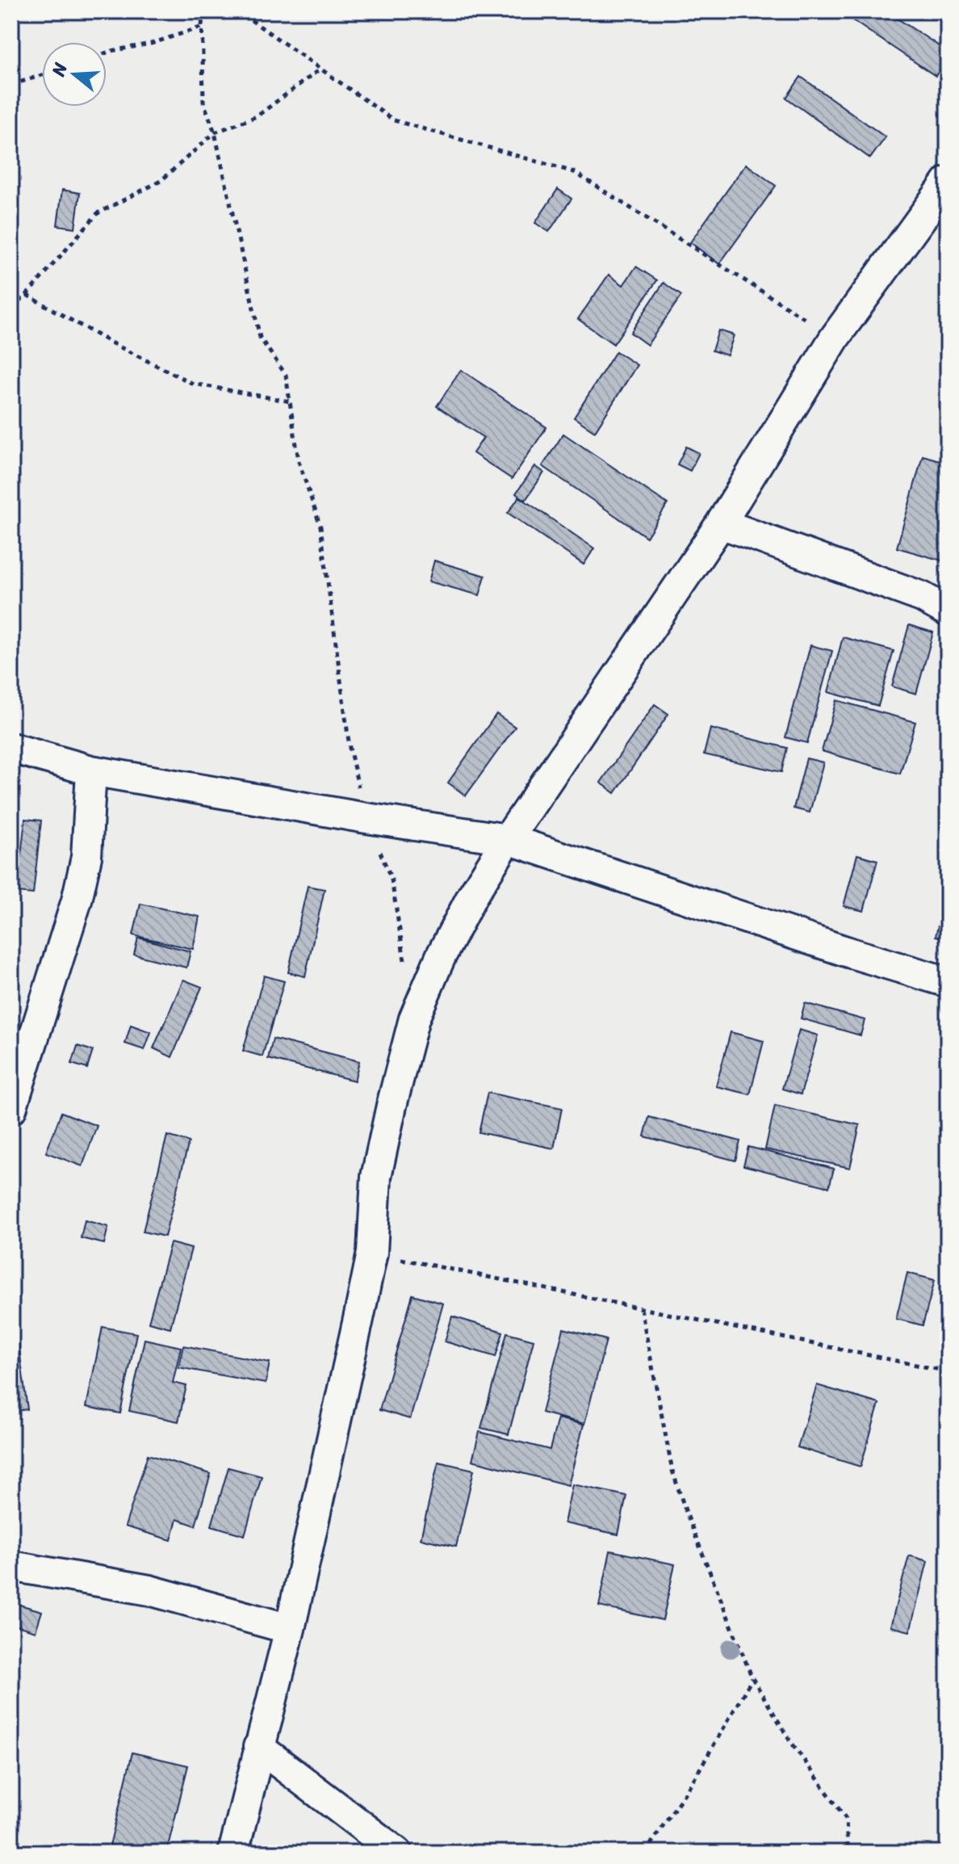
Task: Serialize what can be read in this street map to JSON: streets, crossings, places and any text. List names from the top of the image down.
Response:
{
  "north": "left"
}
